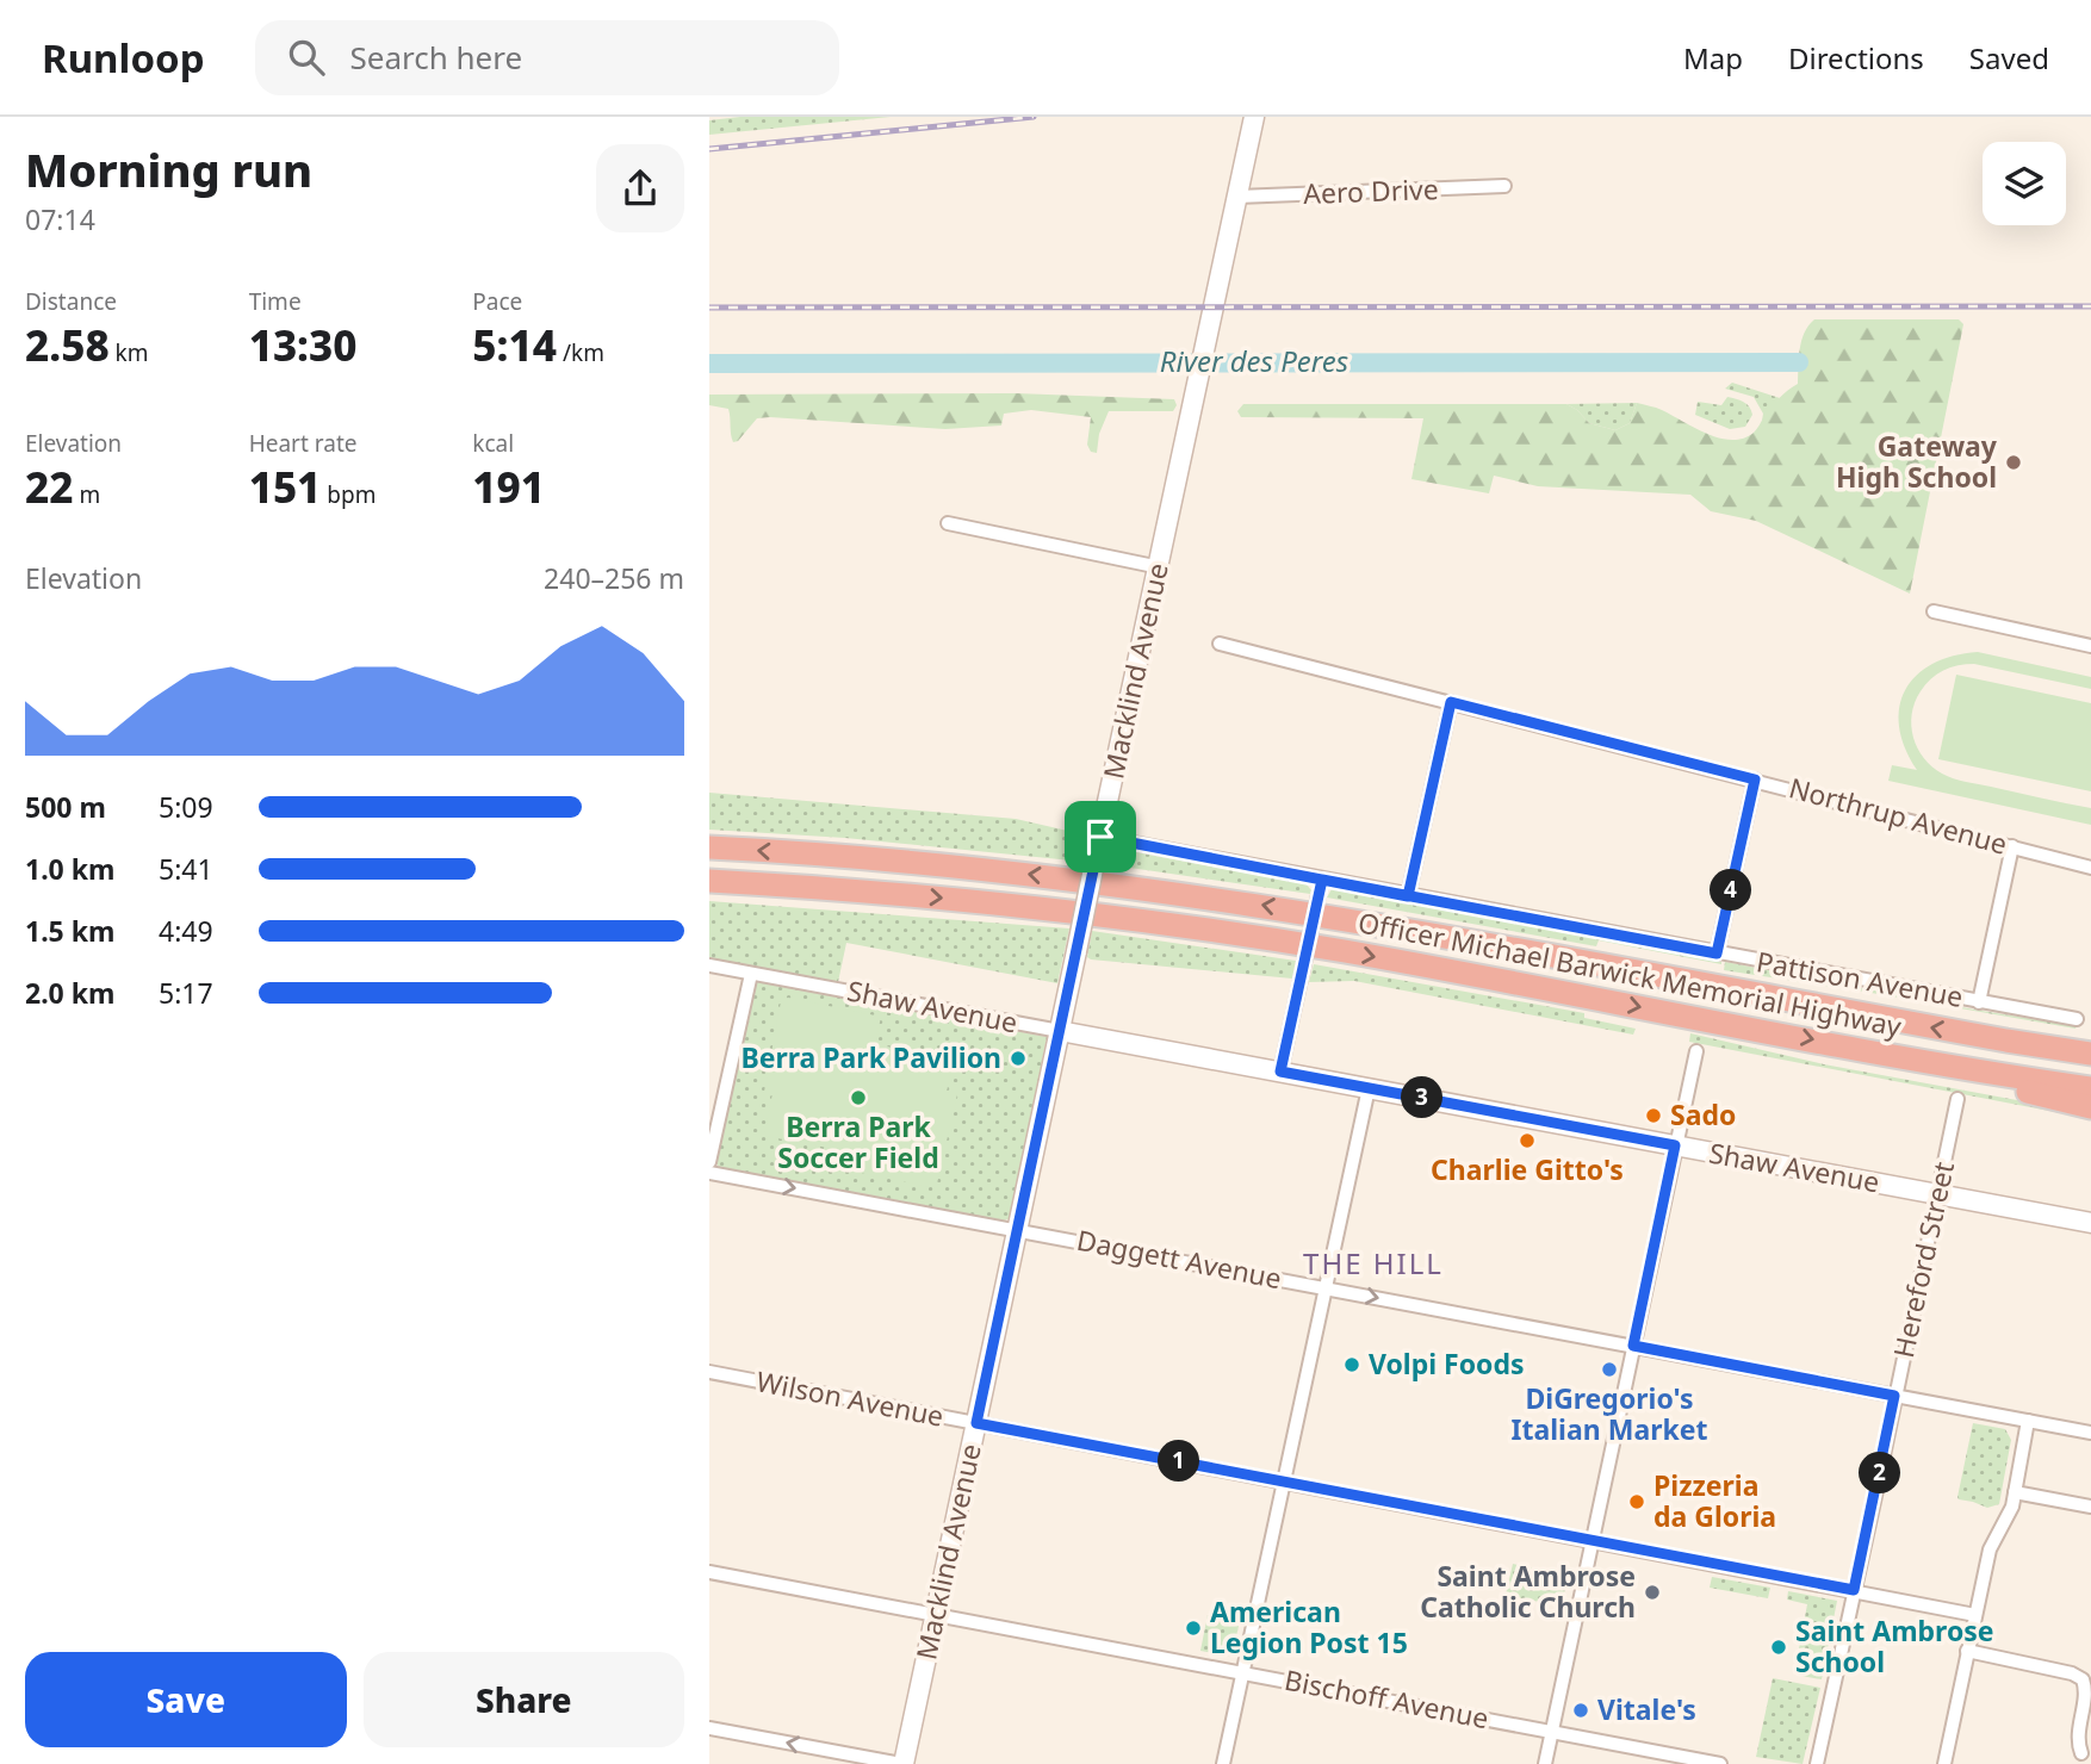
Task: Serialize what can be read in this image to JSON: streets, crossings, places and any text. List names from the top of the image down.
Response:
{
  "streets": {
    "highway": ["Officer Michael Barwick Memorial Highway"],
    "street": [
      "Aero Drive",
      "Macklind Avenue",
      "Northrup Avenue",
      "Pattison Avenue",
      "Shaw Avenue",
      "Daggett Avenue",
      "Hereford Street",
      "Wilson Avenue",
      "Bischoff Avenue"
    ]
  },
  "crossings": [
    ["Aero Drive", "Macklind Avenue"],
    ["Macklind Avenue", "Pattison Avenue"],
    ["Macklind Avenue", "Shaw Avenue"],
    ["Macklind Avenue", "Daggett Avenue"],
    ["Macklind Avenue", "Wilson Avenue"],
    ["Macklind Avenue", "Bischoff Avenue"],
    ["Shaw Avenue", "Hereford Street"],
    ["Daggett Avenue", "Hereford Street"],
    ["Hereford Street", "Wilson Avenue"]
  ],
  "one_way": ["Daggett Avenue"],
  "districts": ["THE HILL"],
  "water": ["River des Peres"],
  "places": [
    "Gateway High School",
    "Berra Park Pavilion",
    "Berra Park Soccer Field",
    "Sado",
    "Charlie Gitto's",
    "Volpi Foods",
    "DiGregorio's Italian Market",
    "Pizzeria da Gloria",
    "Saint Ambrose Catholic Church",
    "American Legion Post 15",
    "Saint Ambrose School",
    "Vitale's"
  ],
  "page": {
    "header": "Runloop",
    "search": "Search here",
    "nav": ["Map", "Directions", "Saved"],
    "heading": ["Morning run", "07:14"],
    "stats": [
      ["Distance", "2.58 km"],
      ["Time", "13:30"],
      ["Pace", "5:14 /km"],
      ["Elevation", "22 m"],
      ["Heart rate", "151 bpm"],
      ["kcal", "191"]
    ],
    "chart": ["Elevation", "240–256 m"],
    "list": [
      {
        "name": "500 m",
        "note": "5:09"
      },
      {
        "name": "1.0 km",
        "note": "5:41"
      },
      {
        "name": "1.5 km",
        "note": "4:49"
      },
      {
        "name": "2.0 km",
        "note": "5:17"
      }
    ],
    "pins": [
      "4",
      "3",
      "1",
      "2"
    ],
    "buttons": ["Save", "Share"]
  }
}
